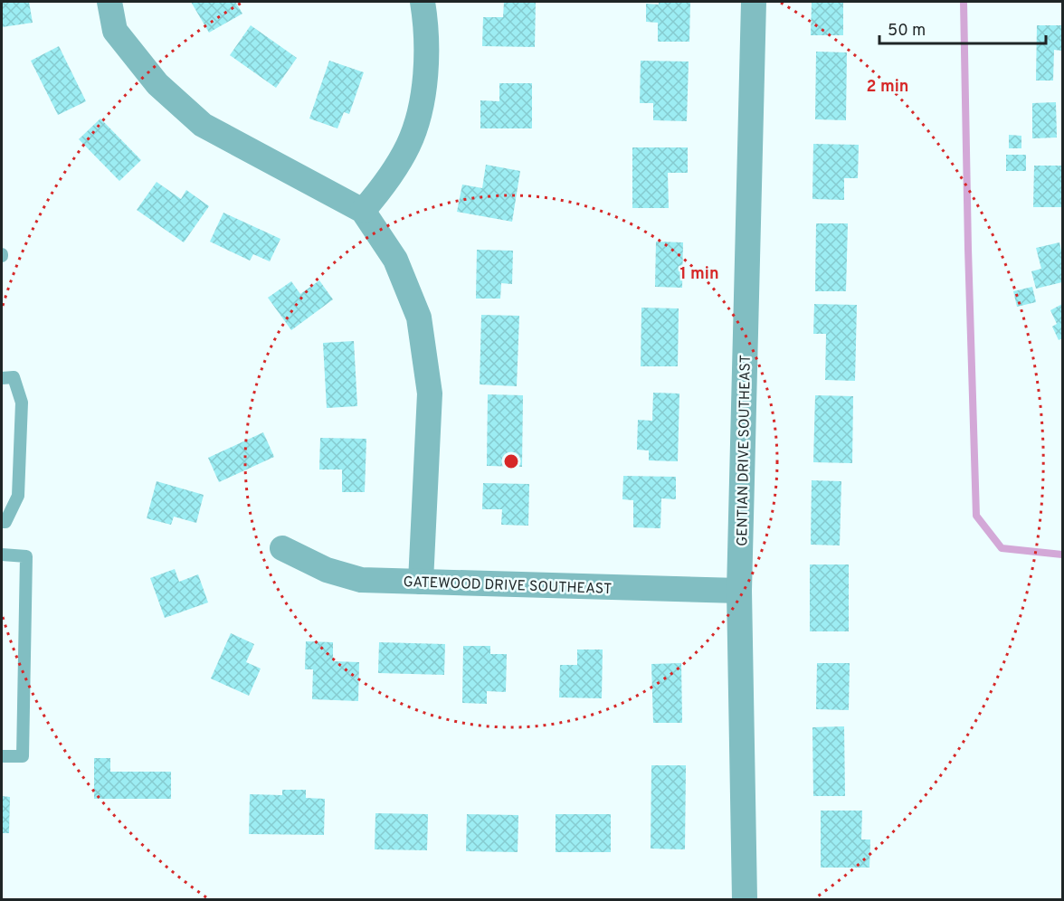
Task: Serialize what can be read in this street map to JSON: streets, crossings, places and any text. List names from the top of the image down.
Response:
{
  "streets": {
    "street": ["GENTIAN DRIVE SOUTHEAST", "GATEWOOD DRIVE SOUTHEAST"]
  },
  "crossings": [
    ["GENTIAN DRIVE SOUTHEAST", "GATEWOOD DRIVE SOUTHEAST"]
  ],
  "scale_bar": "50 m",
  "rings": ["2 min", "1 min"]
}
